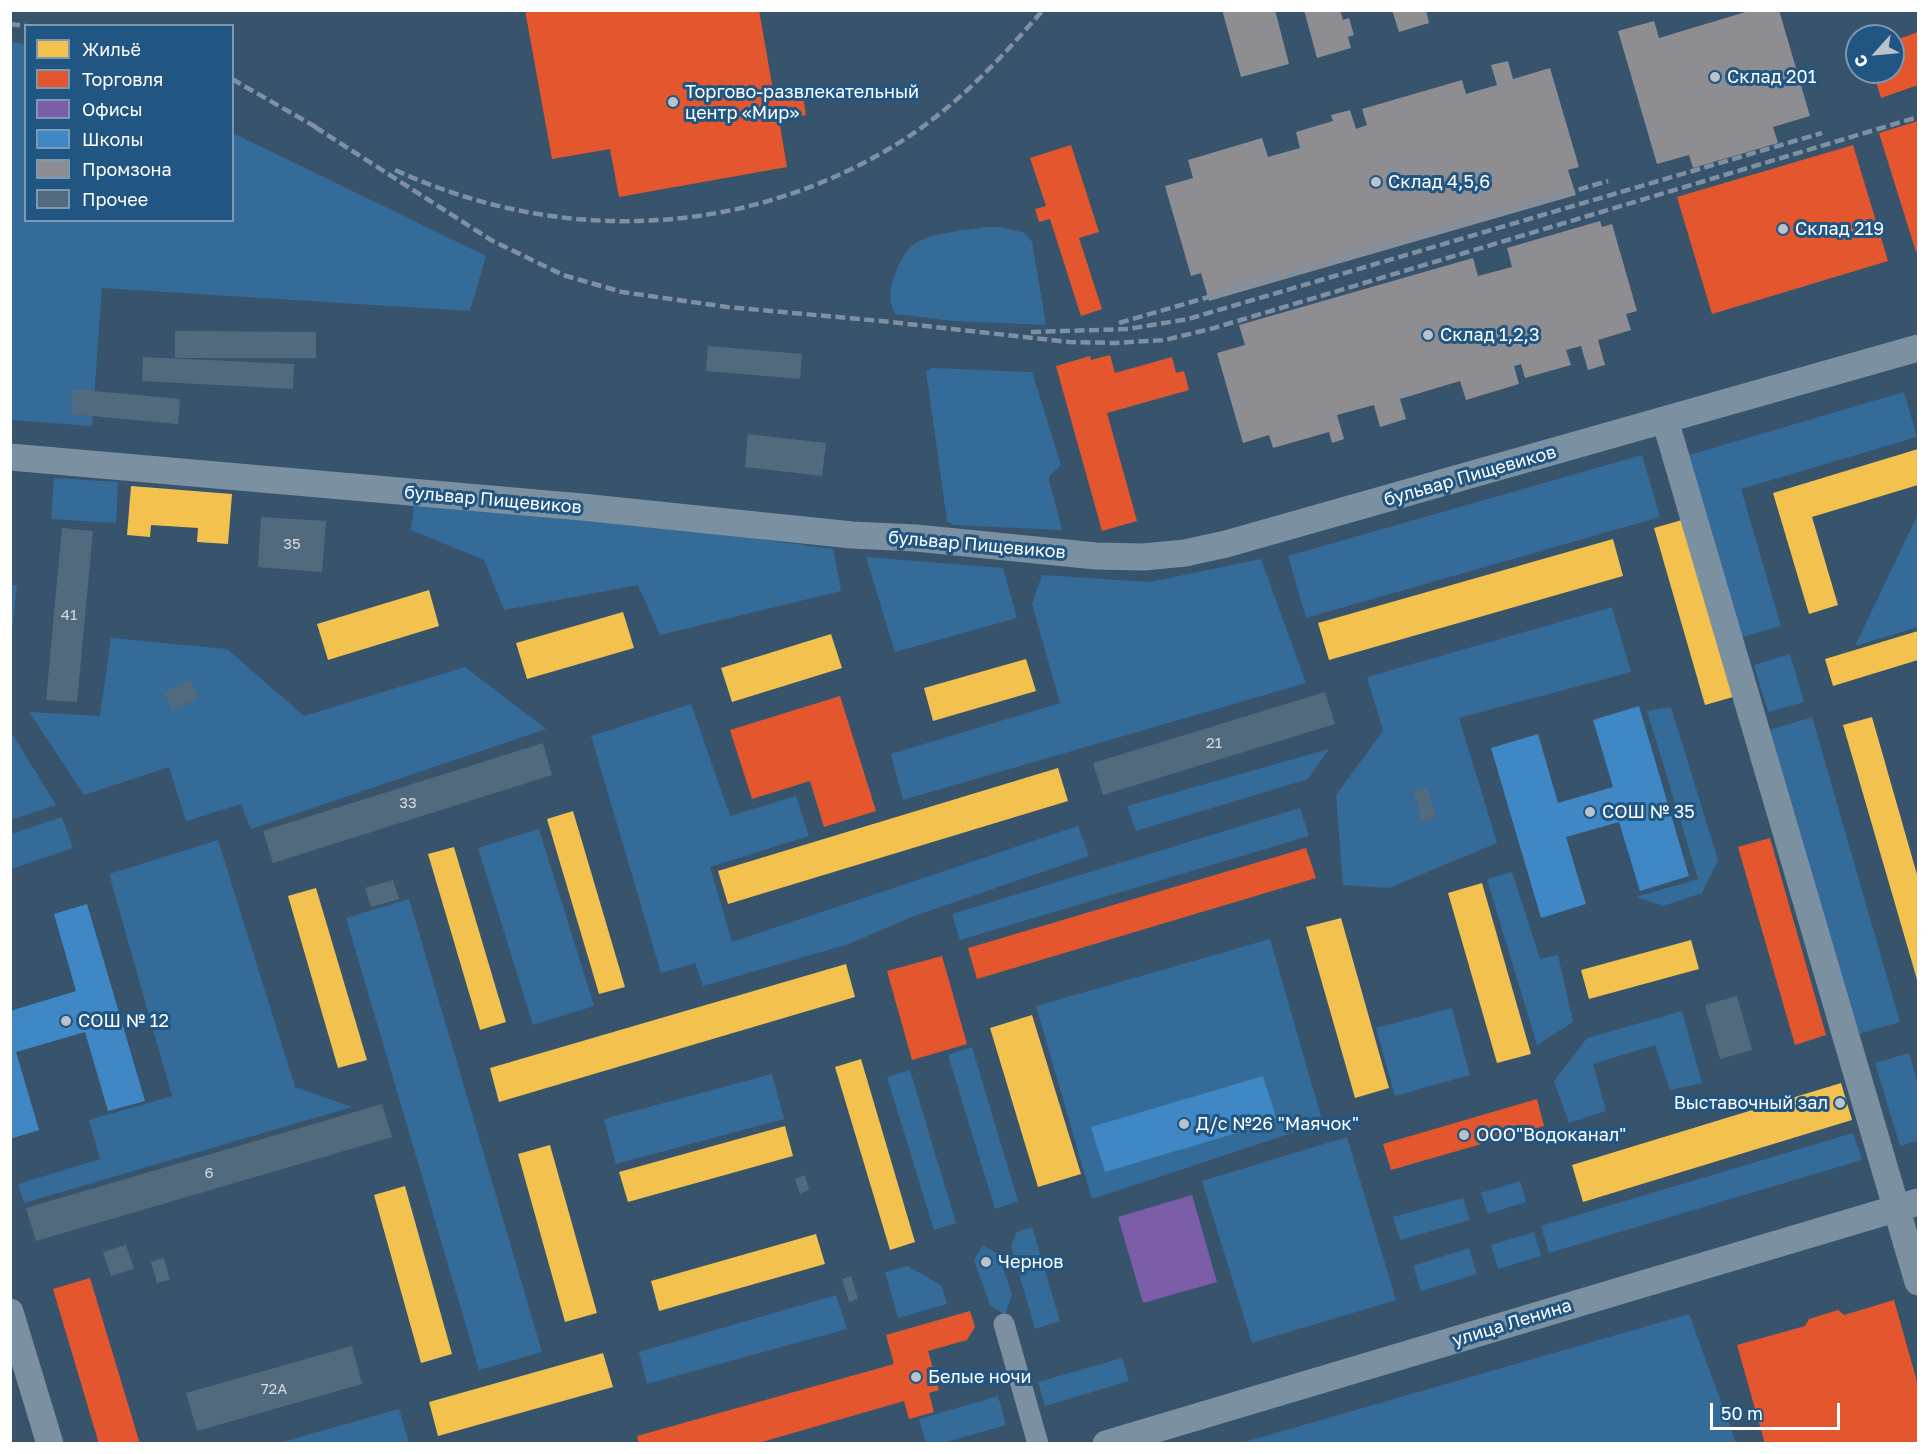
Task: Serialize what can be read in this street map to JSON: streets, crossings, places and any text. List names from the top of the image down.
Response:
{
  "streets": {
    "main road": ["бульвар Пищевиков", "улица Ленина"]
  },
  "places": [
    "Склад 201",
    "Торгово-развлекательный центр «Мир»",
    "Склад 4,5,6",
    "Склад 219",
    "Склад 1,2,3",
    "СОШ № 35",
    "СОШ № 12",
    "Выставочный зал",
    "Д/с №26 \"Маячок\"",
    "ООО\"Водоканал\"",
    "Чернов",
    "Белые ночи"
  ],
  "house_numbers": [
    "35",
    "41",
    "21",
    "33",
    "6",
    "72А"
  ],
  "legend": [
    "Жильё",
    "Торговля",
    "Офисы",
    "Школы",
    "Промзона",
    "Прочее"
  ],
  "scale_bar": "50 m",
  "north": "bottom left"
}
